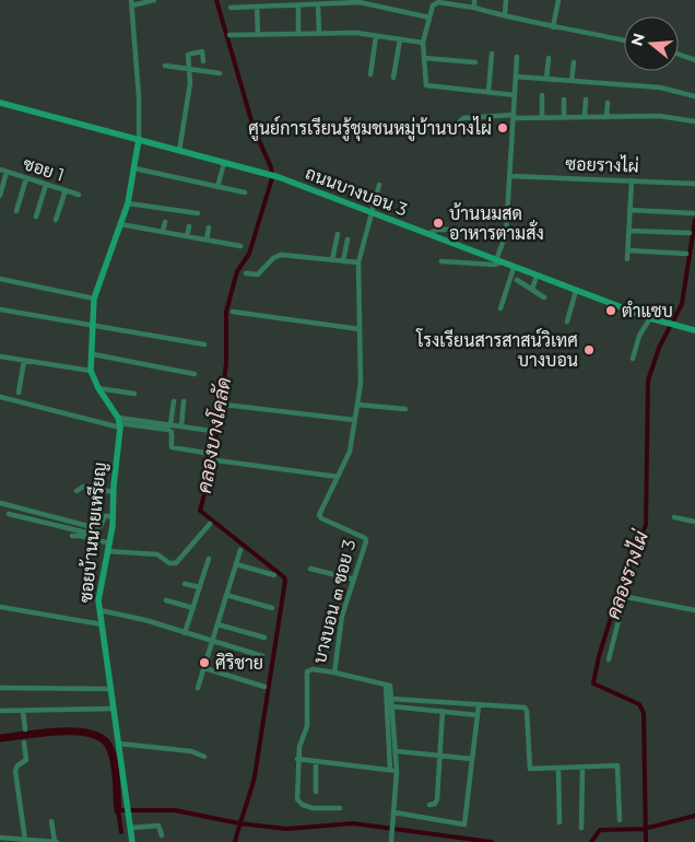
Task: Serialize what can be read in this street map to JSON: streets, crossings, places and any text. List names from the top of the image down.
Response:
{
  "streets": {
    "main road": ["ถนนบางบอน 3", "ซอยบ้านนายเหรียญ"],
    "street": ["ซอยรางไผ่", "ซอย 1", "บางบอน ๓ ซอย 3"]
  },
  "crossings": [
    ["ถนนบางบอน 3", "บางบอน ๓ ซอย 3"]
  ],
  "water": ["คลองบางโคลัด", "คลองรางไผ่"],
  "places": [
    "ศูนย์การเรียนรู้ชุมชนหมู่บ้านบางไผ่",
    "บ้านนมสด อาหารตามสั่ง",
    "ตำแซบ",
    "โรงเรียนสารสาสน์วิเทศ บางบอน",
    "ศิริชาย"
  ],
  "north": "left"
}
